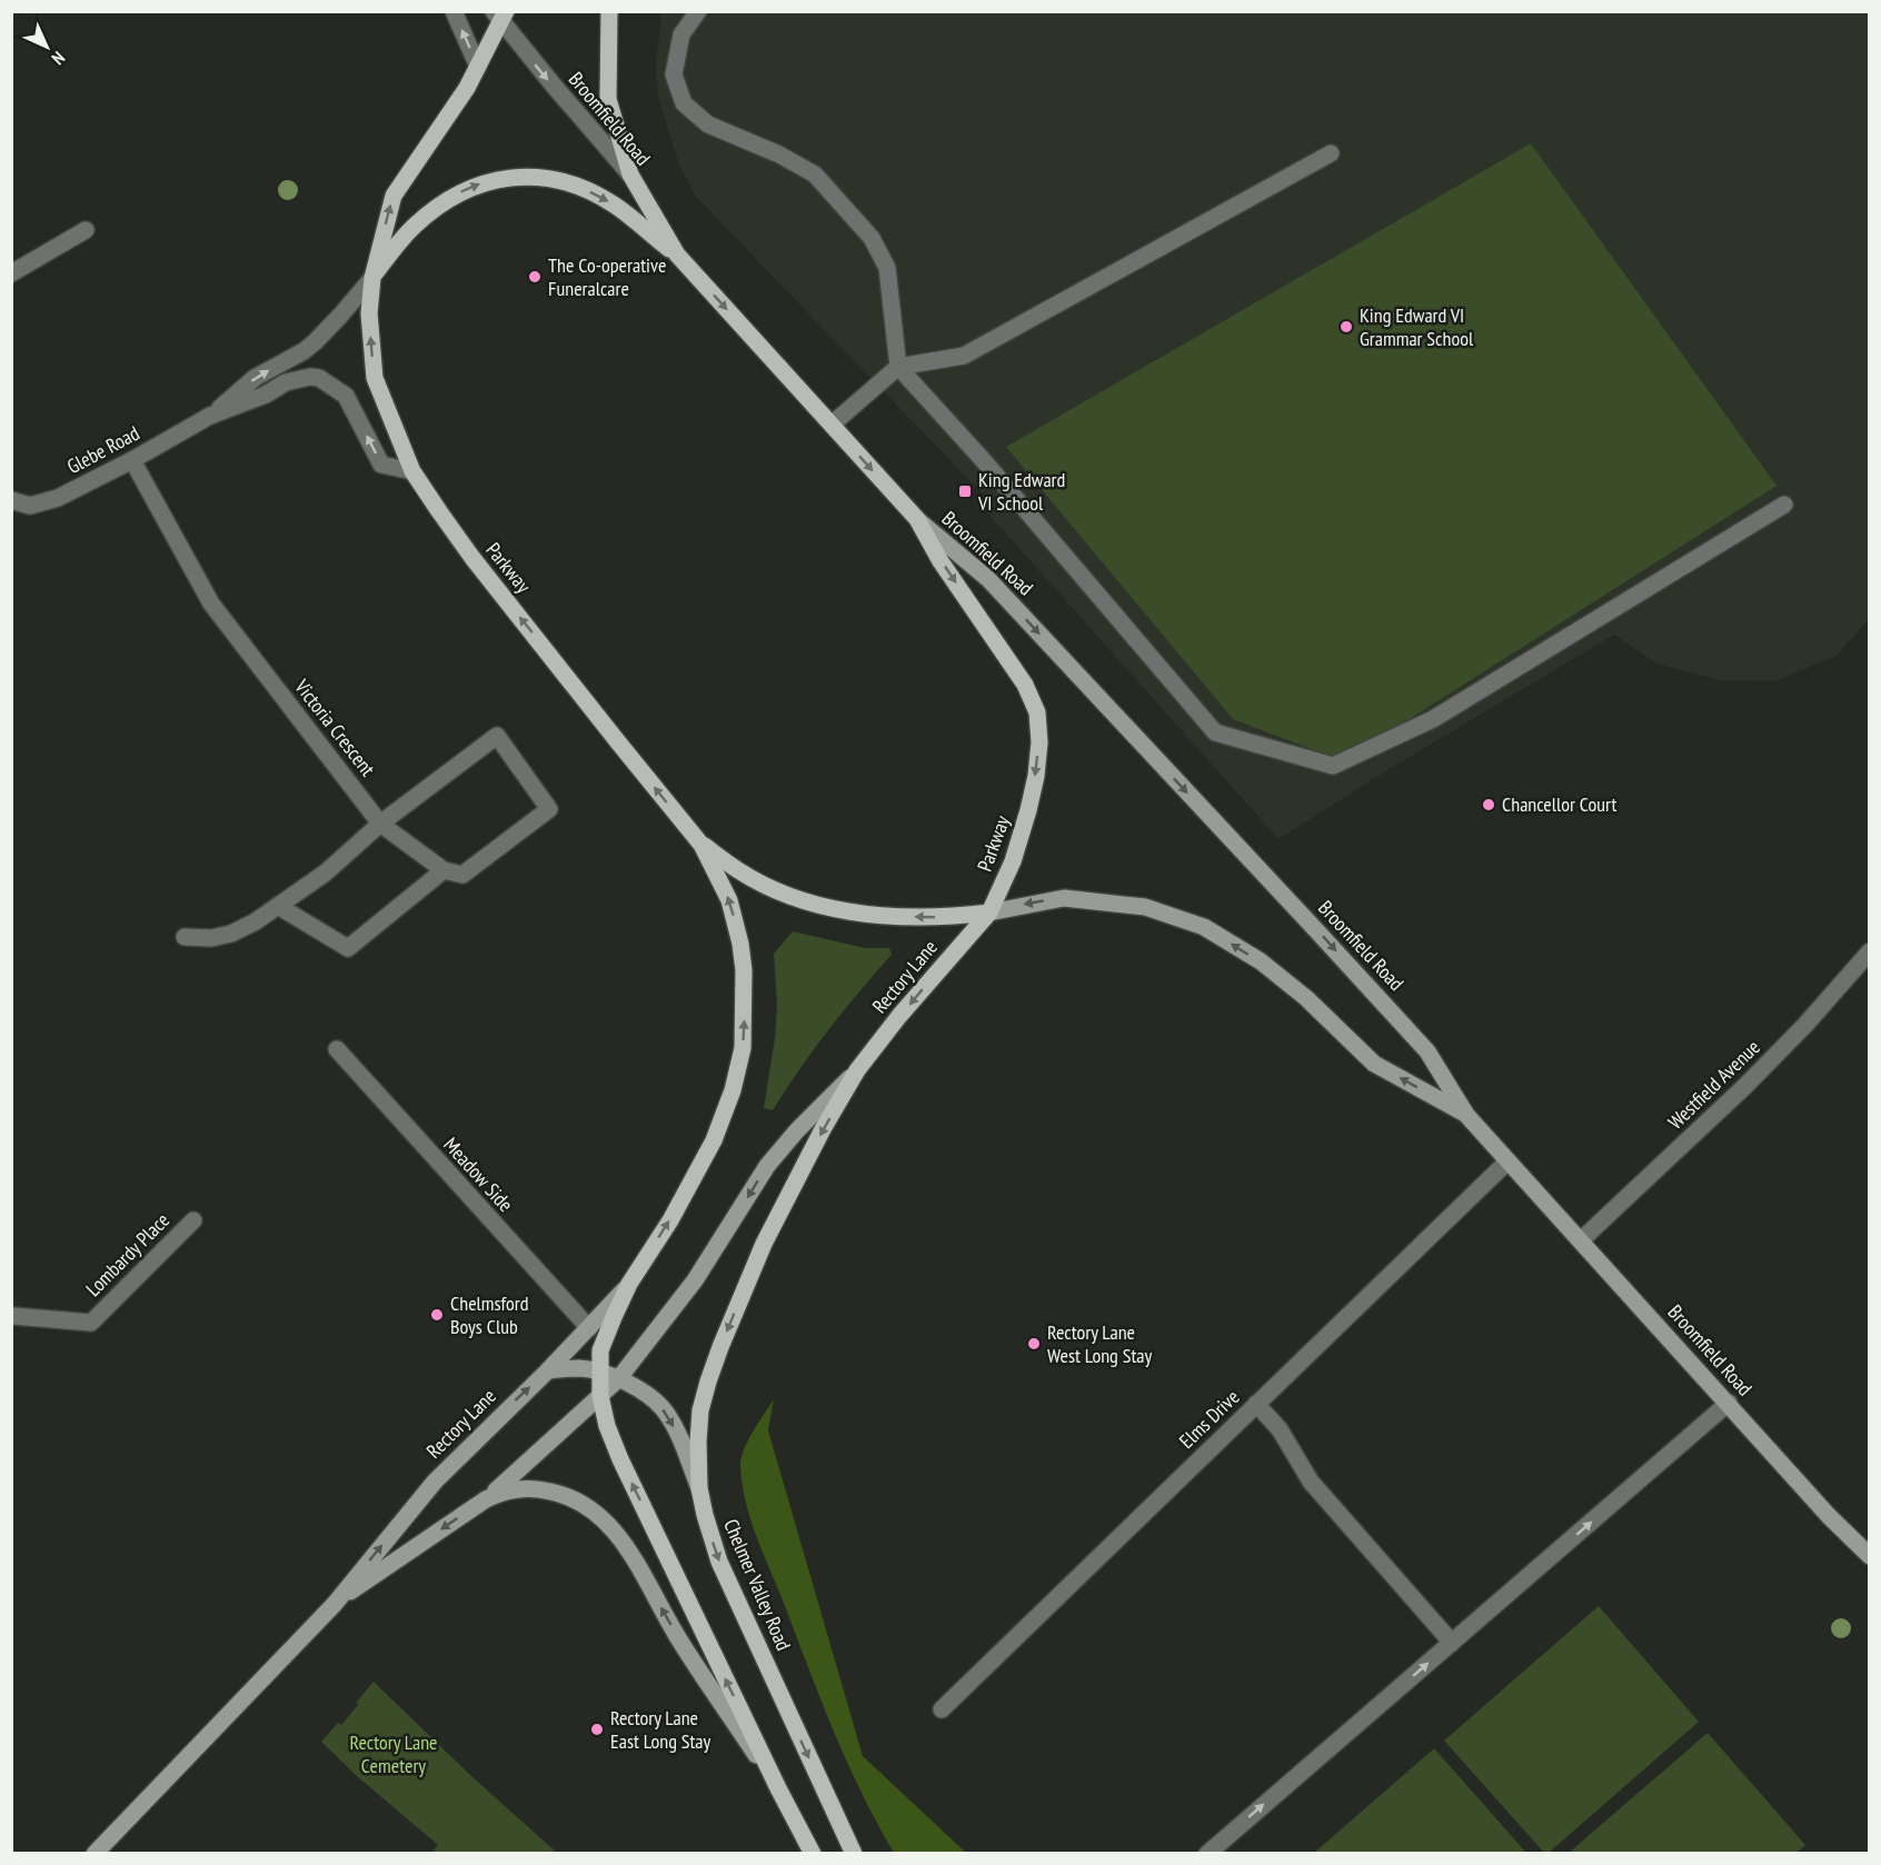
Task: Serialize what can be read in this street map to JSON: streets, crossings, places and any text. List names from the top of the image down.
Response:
{
  "streets": {
    "main road": [
      "Broomfield Road",
      "Parkway",
      "Rectory Lane",
      "Chelmer Valley Road"
    ],
    "street": [
      "Glebe Road",
      "Victoria Crescent",
      "Westfield Avenue",
      "Meadow Side",
      "Lombardy Place",
      "Elms Drive"
    ]
  },
  "crossings": [
    ["Broomfield Road", "Parkway"],
    ["Broomfield Road", "Rectory Lane"],
    ["Broomfield Road", "Westfield Avenue"],
    ["Broomfield Road", "Elms Drive"],
    ["Glebe Road", "Parkway"],
    ["Glebe Road", "Victoria Crescent"],
    ["Parkway", "Rectory Lane"],
    ["Rectory Lane", "Meadow Side"],
    ["Rectory Lane", "Chelmer Valley Road"]
  ],
  "parks": ["Rectory Lane Cemetery"],
  "places": {
    "other": [
      "The Co-operative Funeralcare",
      "King Edward VI Grammar School",
      "Chancellor Court",
      "Chelmsford Boys Club",
      "Rectory Lane West Long Stay",
      "Rectory Lane East Long Stay"
    ],
    "transit": ["King Edward VI School"]
  },
  "north": "bottom right"
}
